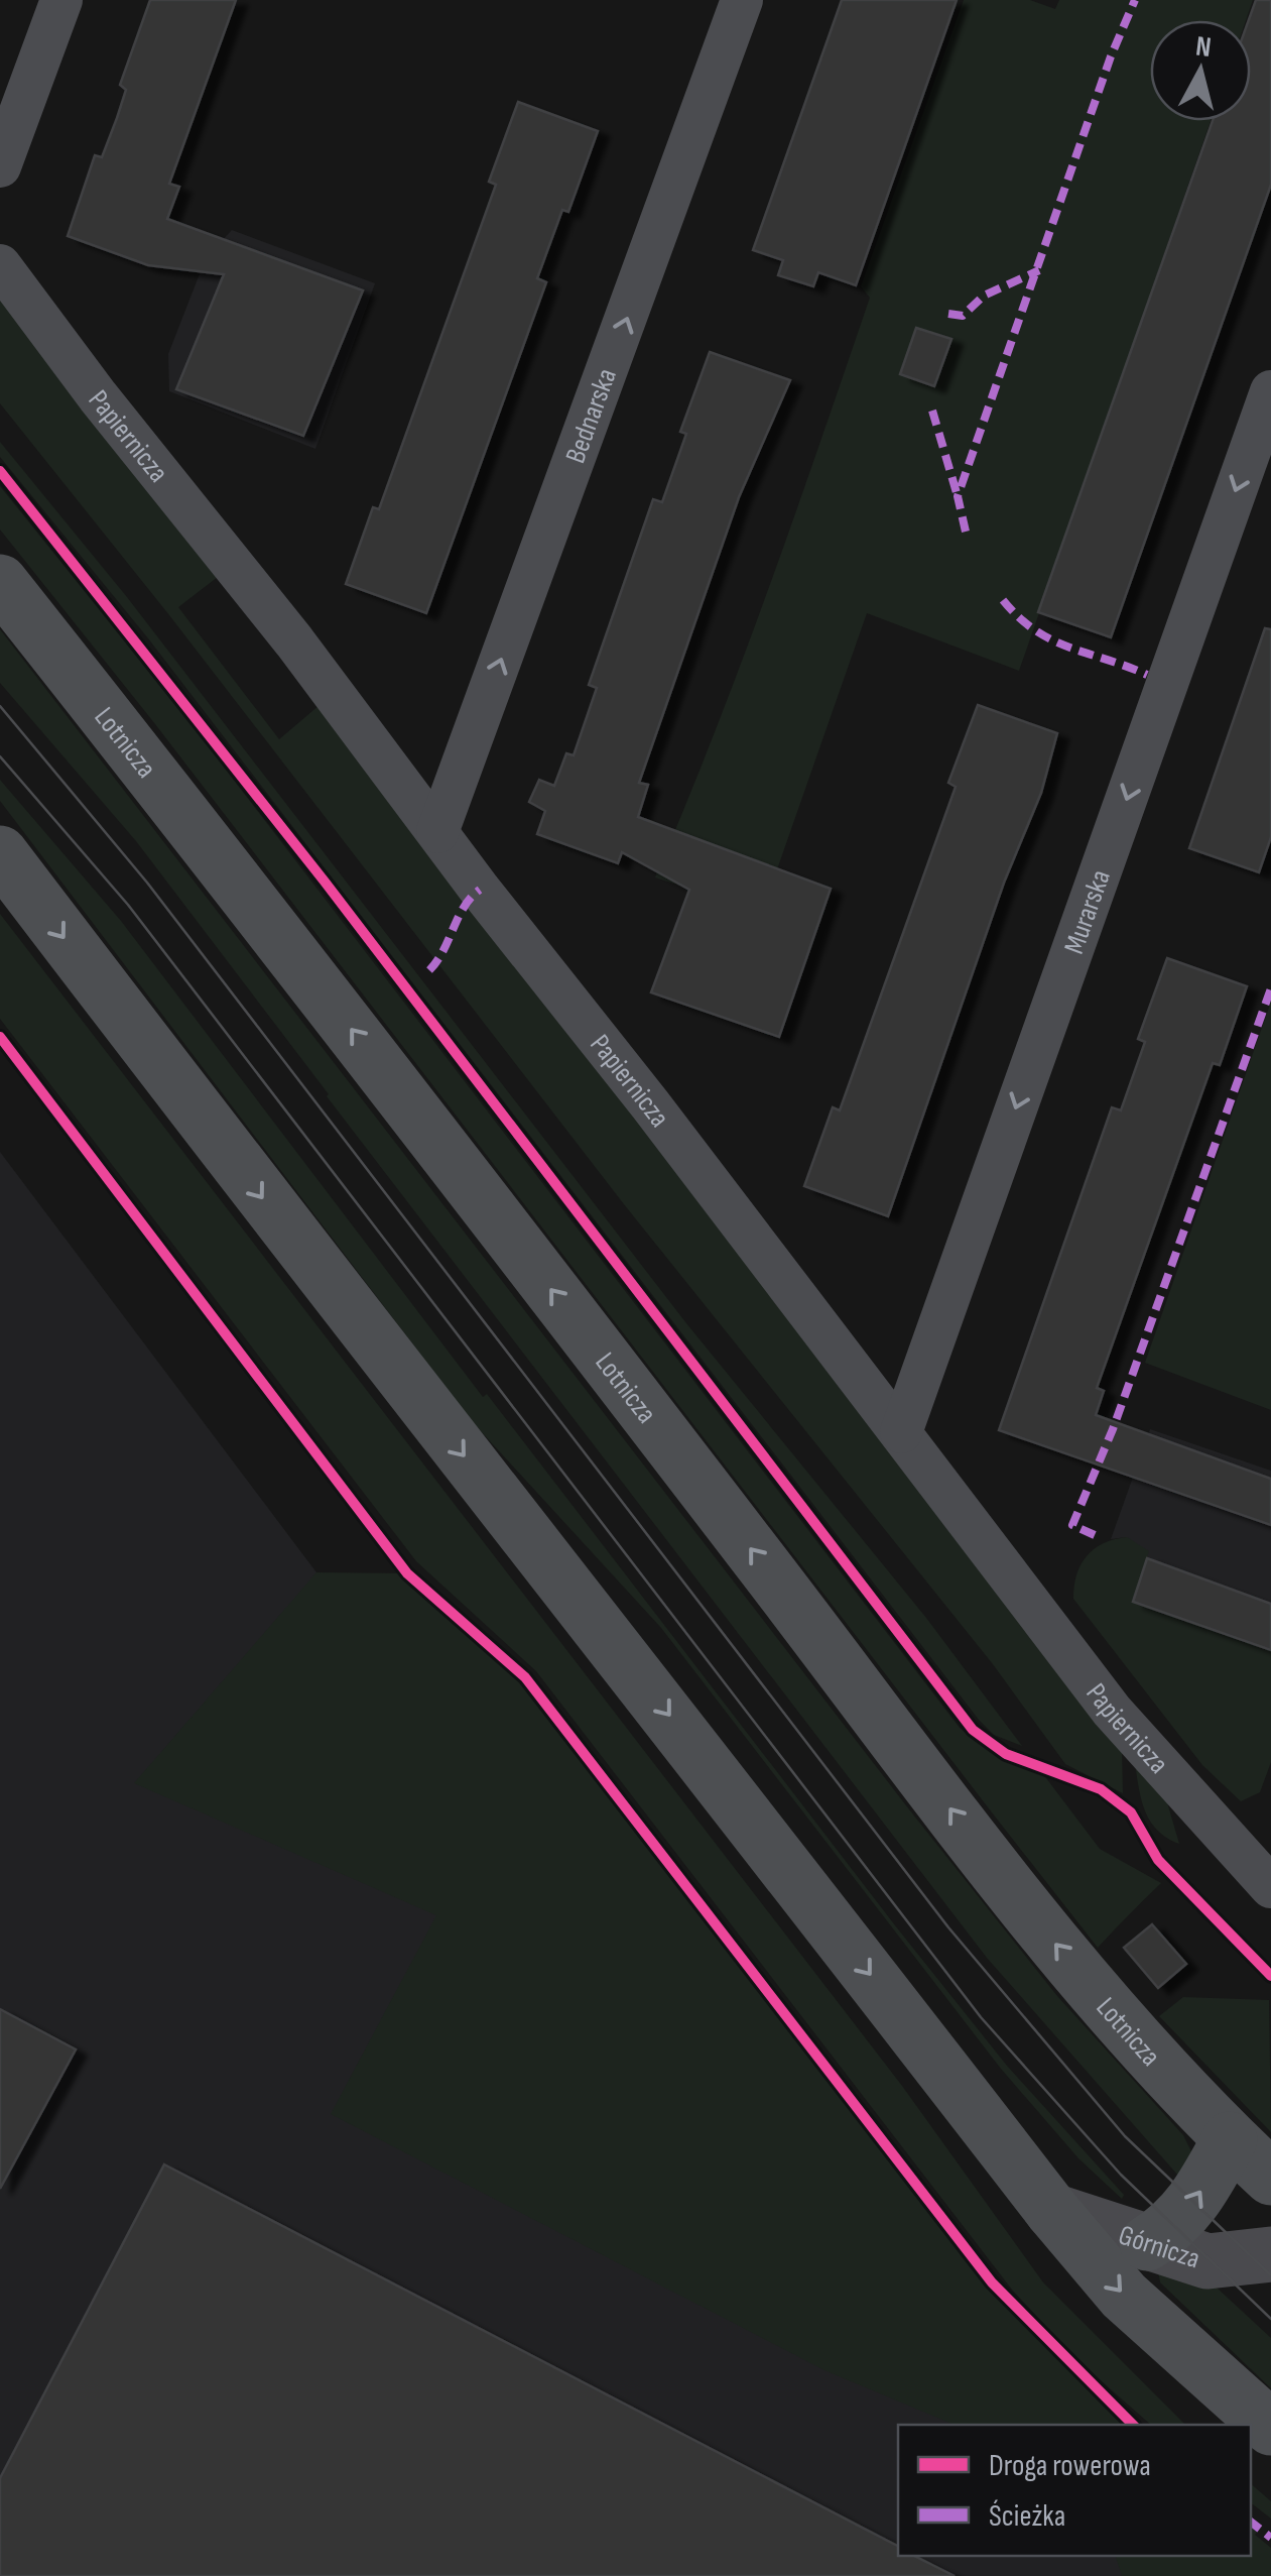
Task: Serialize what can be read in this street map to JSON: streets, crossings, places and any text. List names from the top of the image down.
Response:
{
  "streets": {
    "main road": ["Lotnicza"],
    "street": [
      "Bednarska",
      "Papiernicza",
      "Murarska",
      "Górnicza"
    ]
  },
  "crossings": [
    ["Bednarska", "Papiernicza"],
    ["Papiernicza", "Murarska"]
  ],
  "one_way": ["Bednarska", "Murarska"],
  "legend": ["Droga rowerowa", "Ścieżka"],
  "north": "top"
}
